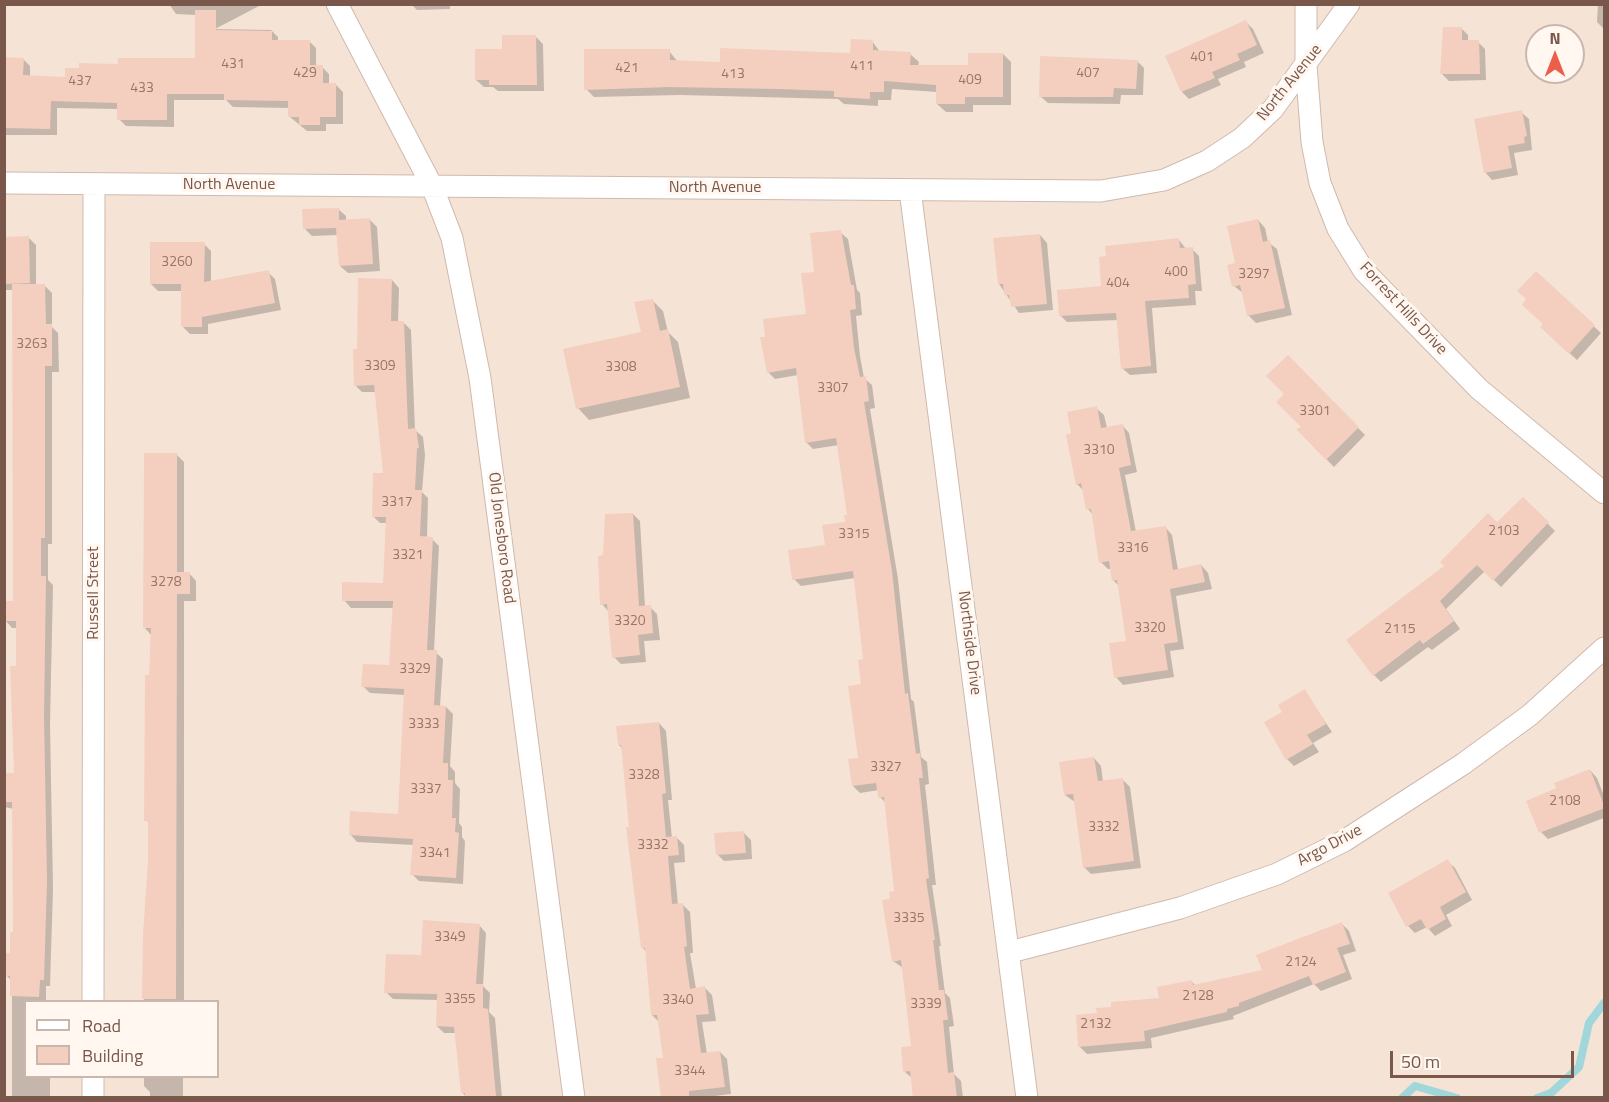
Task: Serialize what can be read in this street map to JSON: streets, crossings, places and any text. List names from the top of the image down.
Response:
{
  "streets": {
    "street": [
      "North Avenue",
      "Forrest Hills Drive",
      "Old Jonesboro Road",
      "Russell Street",
      "Northside Drive",
      "Argo Drive"
    ]
  },
  "crossings": [
    ["North Avenue", "Forrest Hills Drive"],
    ["North Avenue", "Old Jonesboro Road"],
    ["North Avenue", "Russell Street"],
    ["North Avenue", "Northside Drive"],
    ["Northside Drive", "Argo Drive"]
  ],
  "house_numbers": [
    "401",
    "431",
    "411",
    "421",
    "429",
    "407",
    "413",
    "409",
    "437",
    "433",
    "3260",
    "400",
    "3297",
    "404",
    "3263",
    "3309",
    "3308",
    "3307",
    "3301",
    "3310",
    "3317",
    "2103",
    "3315",
    "3316",
    "3321",
    "3278",
    "3320",
    "3320",
    "2115",
    "3329",
    "3333",
    "3327",
    "3328",
    "3337",
    "2108",
    "3332",
    "3332",
    "3341",
    "3335",
    "3349",
    "2124",
    "2128",
    "3355",
    "3340",
    "3339",
    "2132",
    "3344"
  ],
  "legend": ["Road", "Building"],
  "scale_bar": "50 m",
  "north": "top"
}
